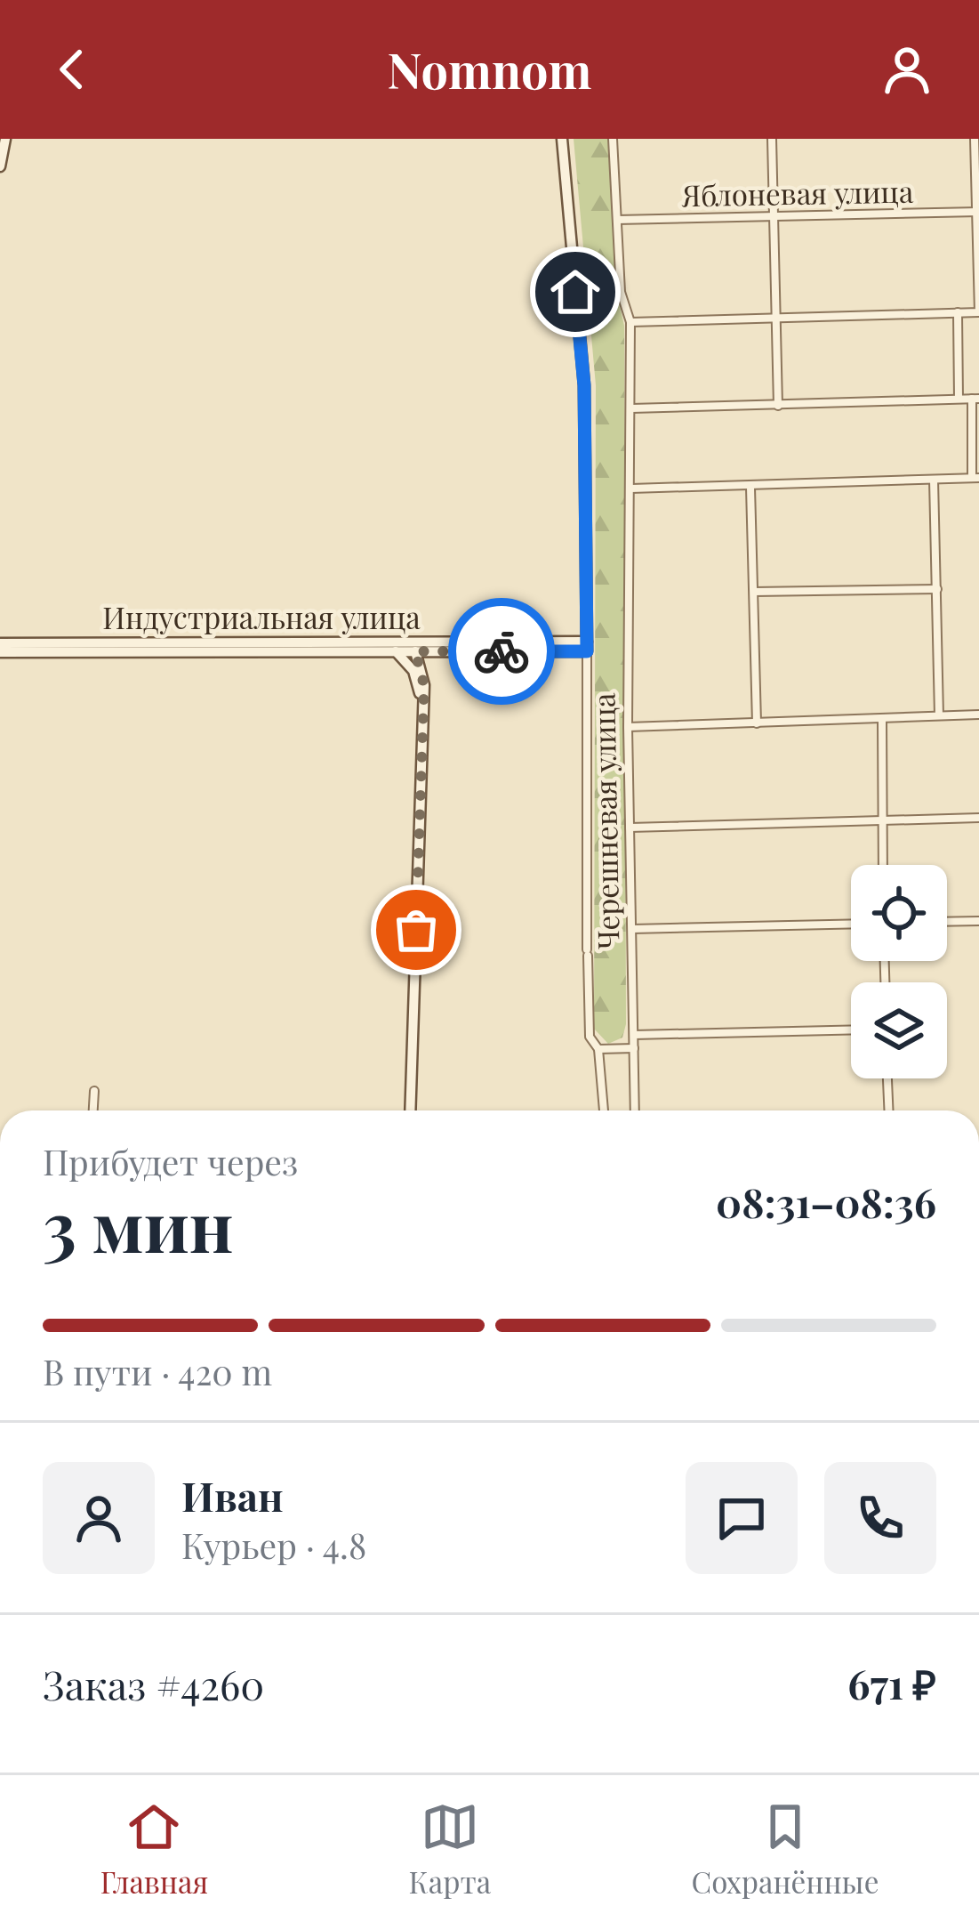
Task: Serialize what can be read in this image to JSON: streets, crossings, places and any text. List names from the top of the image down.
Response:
{
  "streets": {
    "street": ["Яблоневая улица", "Индустриальная улица", "Черешневая улица"]
  },
  "crossings": [
    ["Яблоневая улица", "Черешневая улица"]
  ],
  "page": {
    "header": "Nomnom",
    "heading": ["3 мин", "Прибудет через", "08:31–08:36"],
    "panel": [
      "Иван",
      "Курьер · 4.8",
      "Заказ #4260",
      "671 ₽"
    ],
    "bar": "В пути · 420 m",
    "tabs": ["Главная", "Карта", "Сохранённые"]
  }
}
